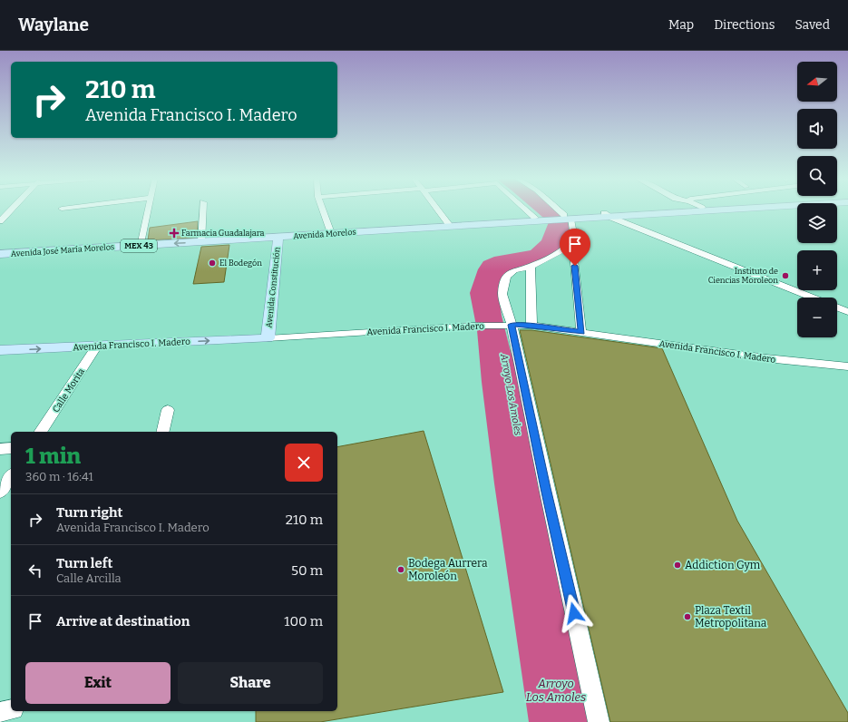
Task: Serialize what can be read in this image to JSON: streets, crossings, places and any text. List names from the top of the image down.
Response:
{
  "streets": {
    "main road": [
      "Avenida Morelos",
      "MEX 43",
      "Avenida José María Morelos",
      "Avenida Constitución",
      "Avenida Francisco I. Madero"
    ],
    "street": ["Calle Morita"]
  },
  "crossings": [
    ["Avenida Morelos", "MEX 43"],
    ["Avenida Morelos", "Avenida José María Morelos"],
    ["Avenida Morelos", "Avenida Constitución"],
    ["Avenida José María Morelos", "Avenida Constitución"],
    ["Avenida Constitución", "Avenida Francisco I. Madero"],
    ["Avenida Francisco I. Madero", "Calle Morita"]
  ],
  "water": ["Arroyo Los Amoles"],
  "places": {
    "health": ["Farmacia Guadalajara"],
    "other": [
      "El Bodegón",
      "Instituto de Ciencias Moroleon",
      "Addiction Gym",
      "Bodega Aurrera Moroleón",
      "Plaza Textil Metropolitana"
    ]
  },
  "north": "left",
  "page": {
    "header": "Waylane",
    "nav": ["Map", "Directions", "Saved"],
    "map_buttons": ["+", "−"],
    "turn": ["210 m", "Avenida Francisco I. Madero"],
    "heading": ["1 min", "360 m · 16:41"],
    "list": [
      {
        "name": "Turn right",
        "note": "Avenida Francisco I. Madero",
        "value": "210 m"
      },
      {
        "name": "Turn left",
        "note": "Calle Arcilla",
        "value": "50 m"
      },
      {
        "name": "Arrive at destination",
        "value": "100 m"
      }
    ],
    "buttons": ["Exit", "Share"]
  }
}
